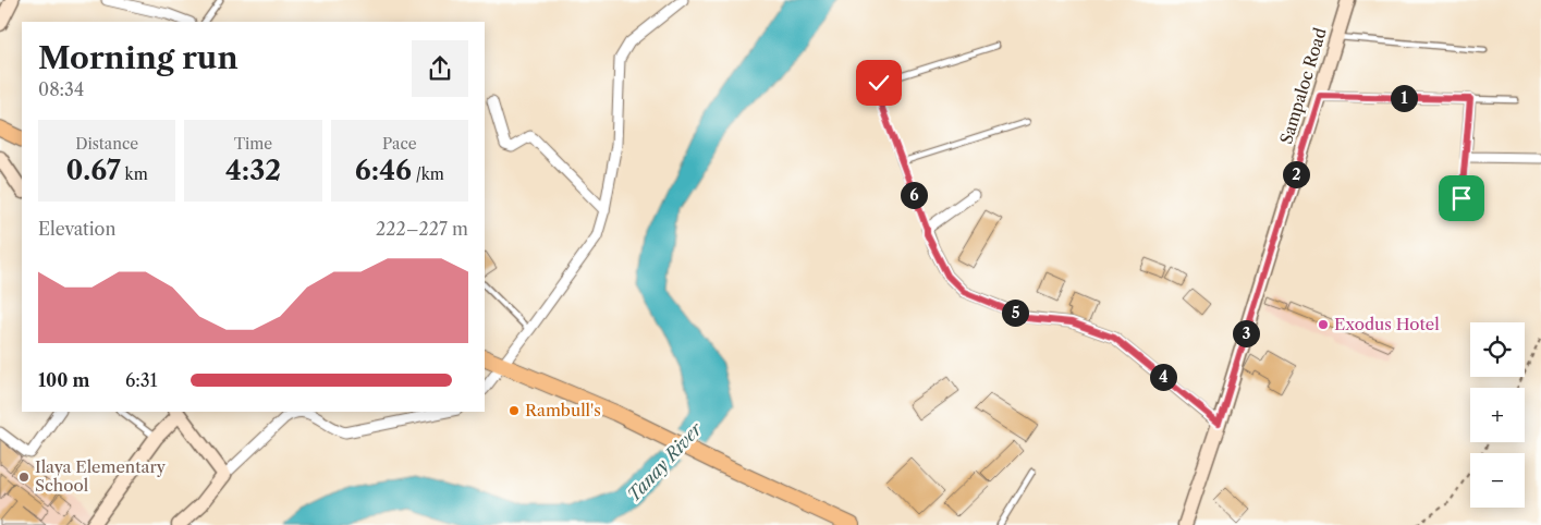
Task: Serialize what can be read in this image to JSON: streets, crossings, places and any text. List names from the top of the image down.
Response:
{
  "streets": {
    "main road": ["Sampaloc Road"]
  },
  "water": ["Tanay River"],
  "places": ["Exodus Hotel", "Rambull's", "Ilaya Elementary School"],
  "page": {
    "heading": ["Morning run", "08:34"],
    "pins": [
      "1",
      "2",
      "6",
      "5",
      "3",
      "4"
    ],
    "stats": [
      ["Distance", "0.67 km"],
      ["Time", "4:32"],
      ["Pace", "6:46 /km"]
    ],
    "chart": ["Elevation", "222–227 m"],
    "map_buttons": ["+", "−"],
    "list": [
      {
        "name": "100 m",
        "note": "6:31"
      }
    ]
  }
}
